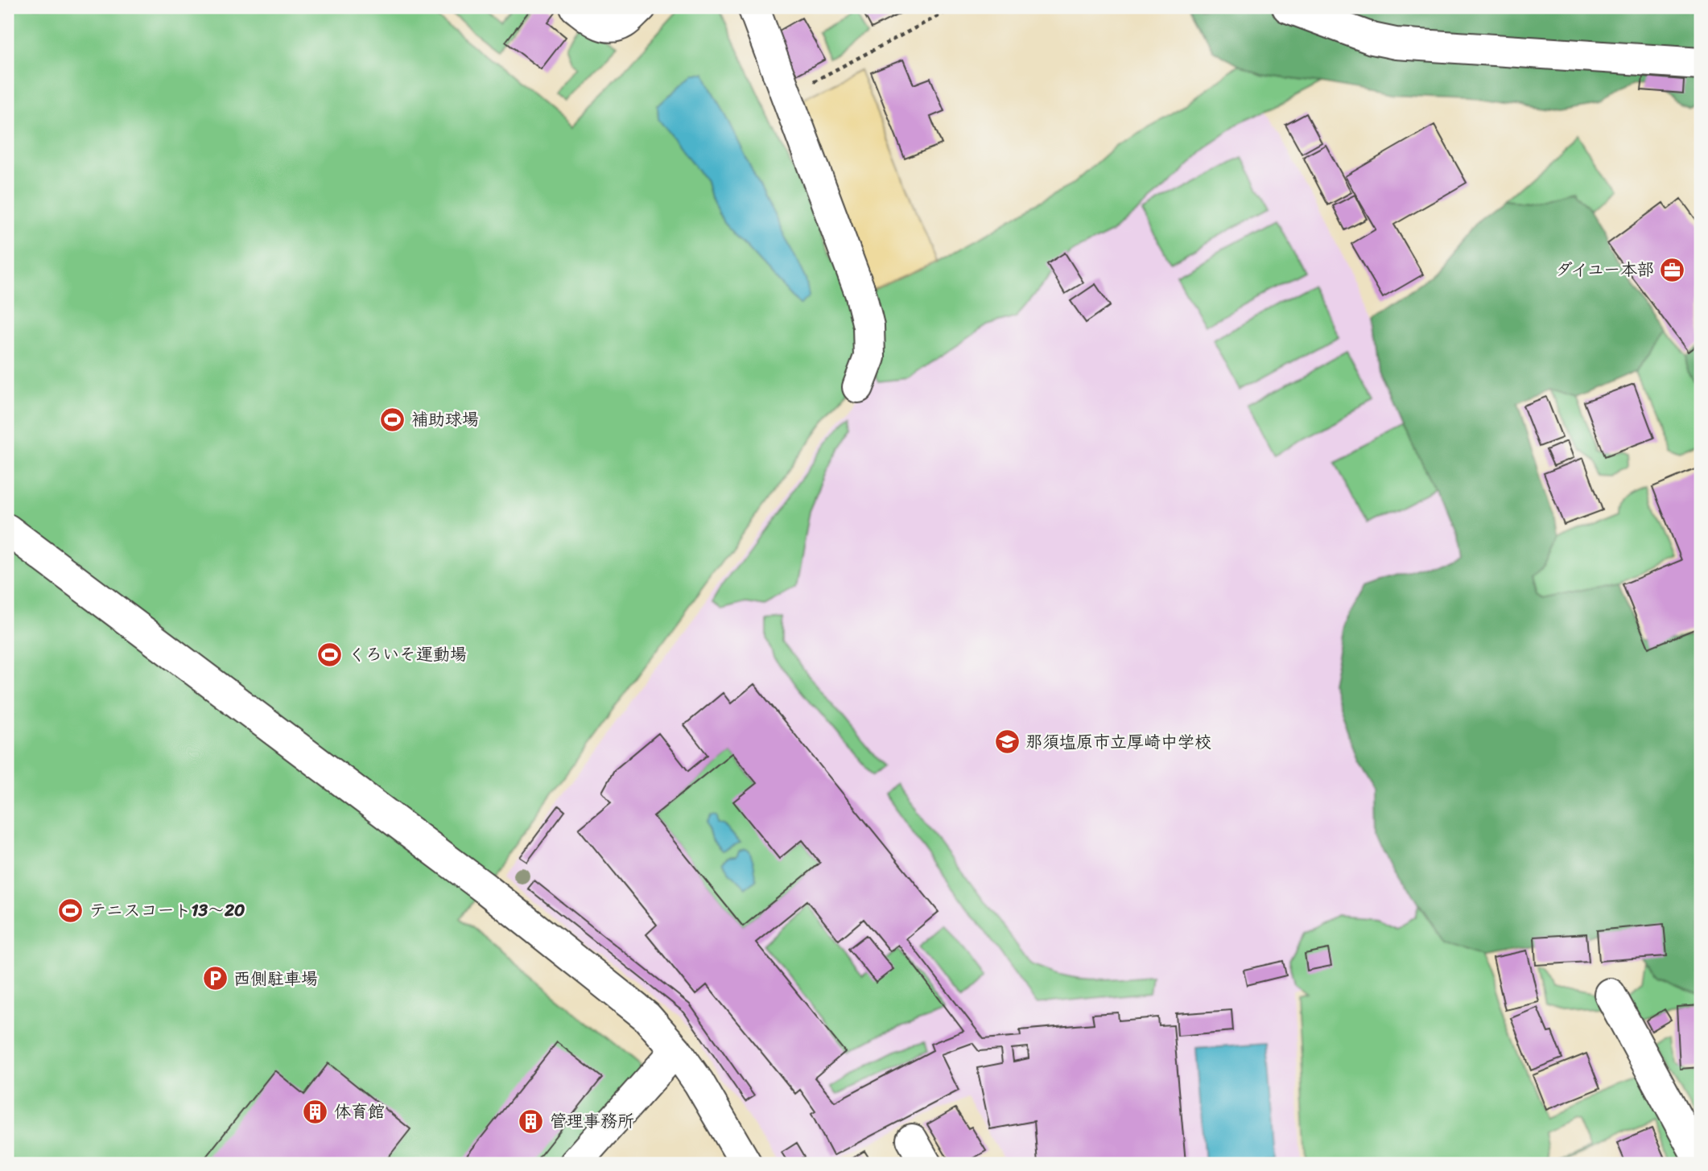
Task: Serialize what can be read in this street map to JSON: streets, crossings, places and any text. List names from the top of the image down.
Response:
{
  "places": {
    "office": ["ダイユー本部"],
    "sports": ["補助球場", "くろいそ運動場", "テニスコート13～20"],
    "school or university": ["那須塩原市立厚崎中学校"],
    "parking": ["西側駐車場"],
    "building": ["体育館", "管理事務所"]
  }
}
